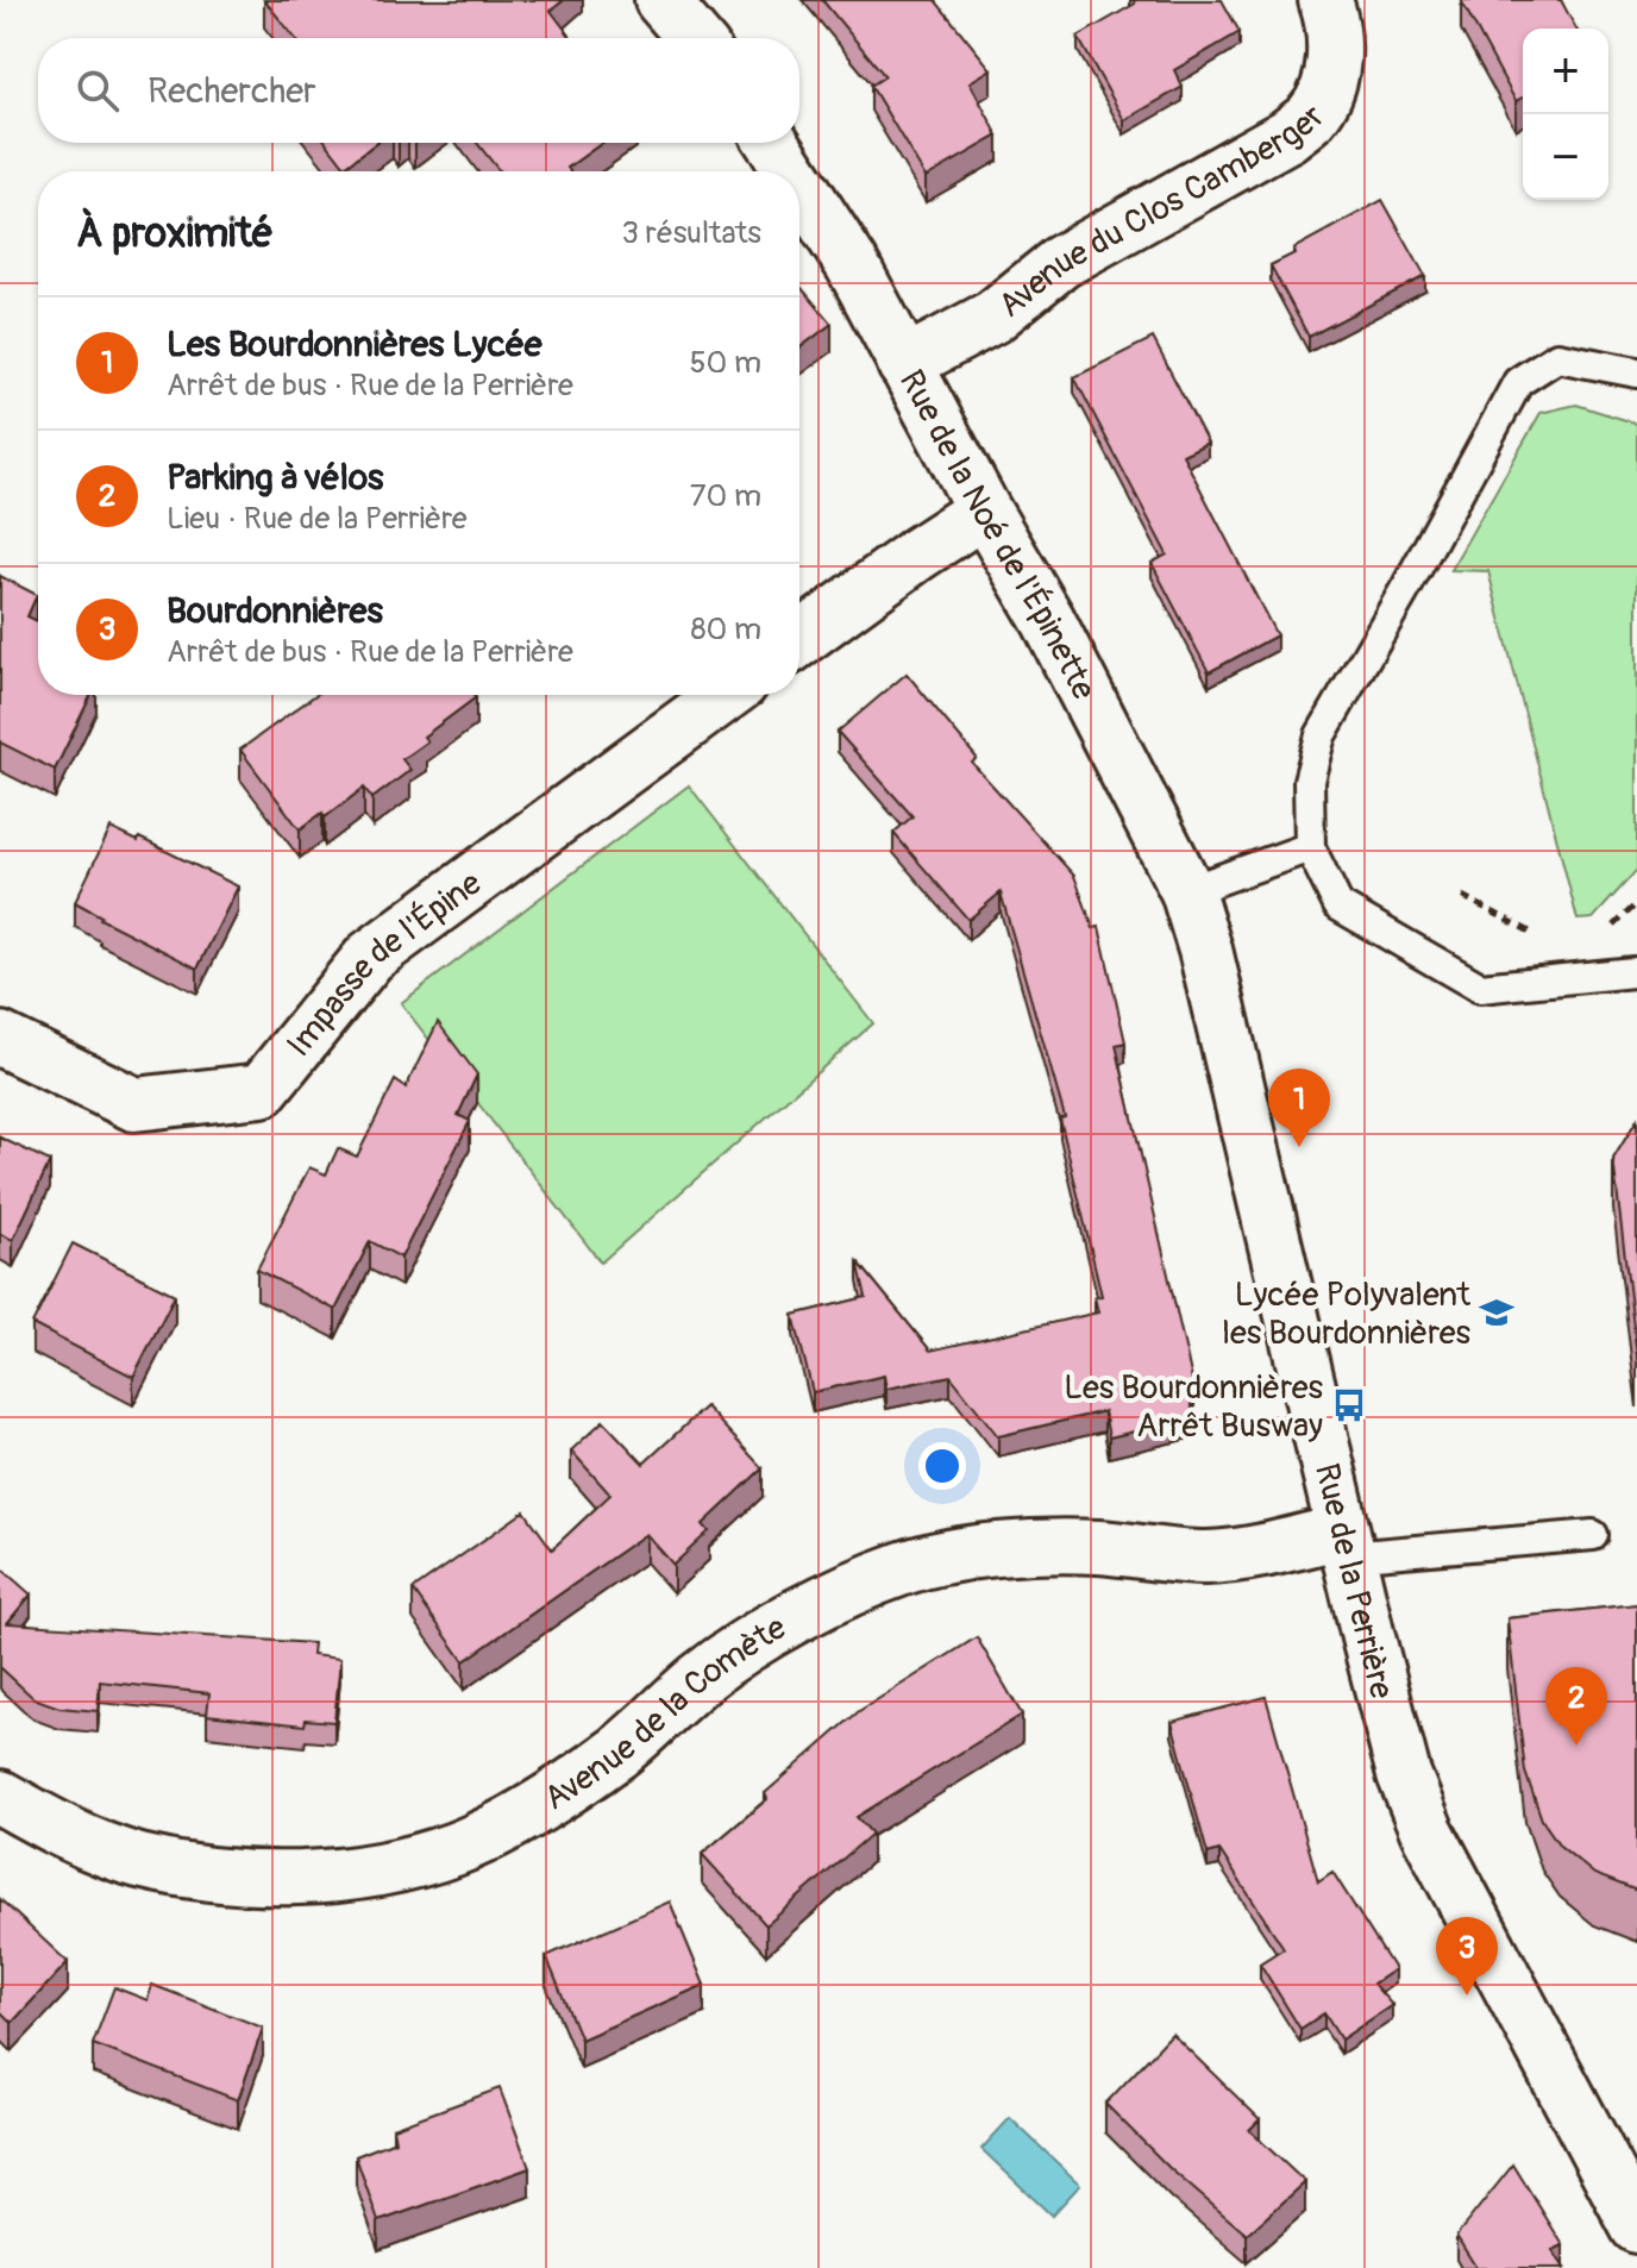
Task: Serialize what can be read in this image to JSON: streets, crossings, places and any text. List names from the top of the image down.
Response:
{
  "streets": {
    "street": [
      "Avenue du Clos Camberger",
      "Rue de la Noé de l'Épinette",
      "Impasse de l'Épine",
      "Rue de la Perrière",
      "Avenue de la Comète"
    ]
  },
  "crossings": [
    ["Avenue du Clos Camberger", "Rue de la Noé de l'Épinette"],
    ["Rue de la Noé de l'Épinette", "Rue de la Perrière"],
    ["Rue de la Perrière", "Avenue de la Comète"]
  ],
  "places": {
    "school or university": ["Lycée Polyvalent les Bourdonnières"],
    "bus stop": ["Les Bourdonnières Arrêt Busway"]
  },
  "page": {
    "map_buttons": ["+", "−"],
    "search": "Rechercher",
    "heading": ["À proximité", "3 résultats"],
    "list": [
      {
        "mark": "1",
        "name": "Les Bourdonnières Lycée",
        "note": "Arrêt de bus · Rue de la Perrière",
        "value": "50 m"
      },
      {
        "mark": "2",
        "name": "Parking à vélos",
        "note": "Lieu · Rue de la Perrière",
        "value": "70 m"
      },
      {
        "mark": "3",
        "name": "Bourdonnières",
        "note": "Arrêt de bus · Rue de la Perrière",
        "value": "80 m"
      }
    ],
    "pins": ["1", "2", "3"]
  }
}
